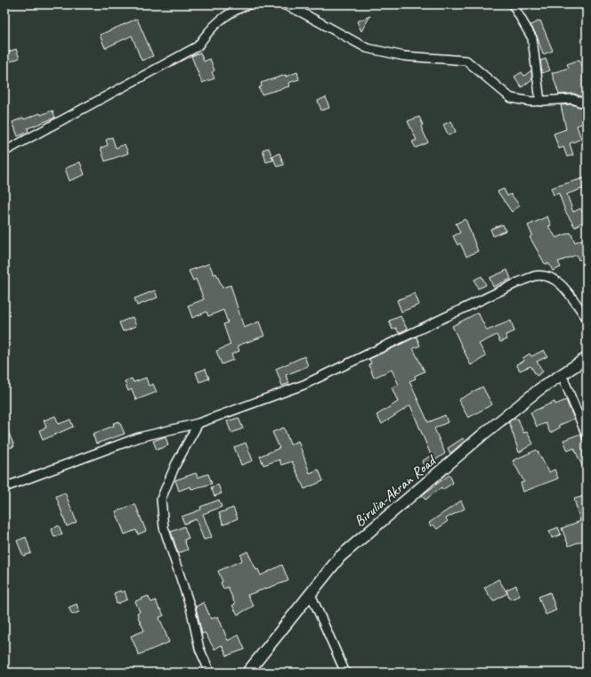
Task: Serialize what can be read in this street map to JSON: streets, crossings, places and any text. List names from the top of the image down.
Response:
{
  "streets": {
    "street": ["Birulia-Akran Road"]
  }
}
